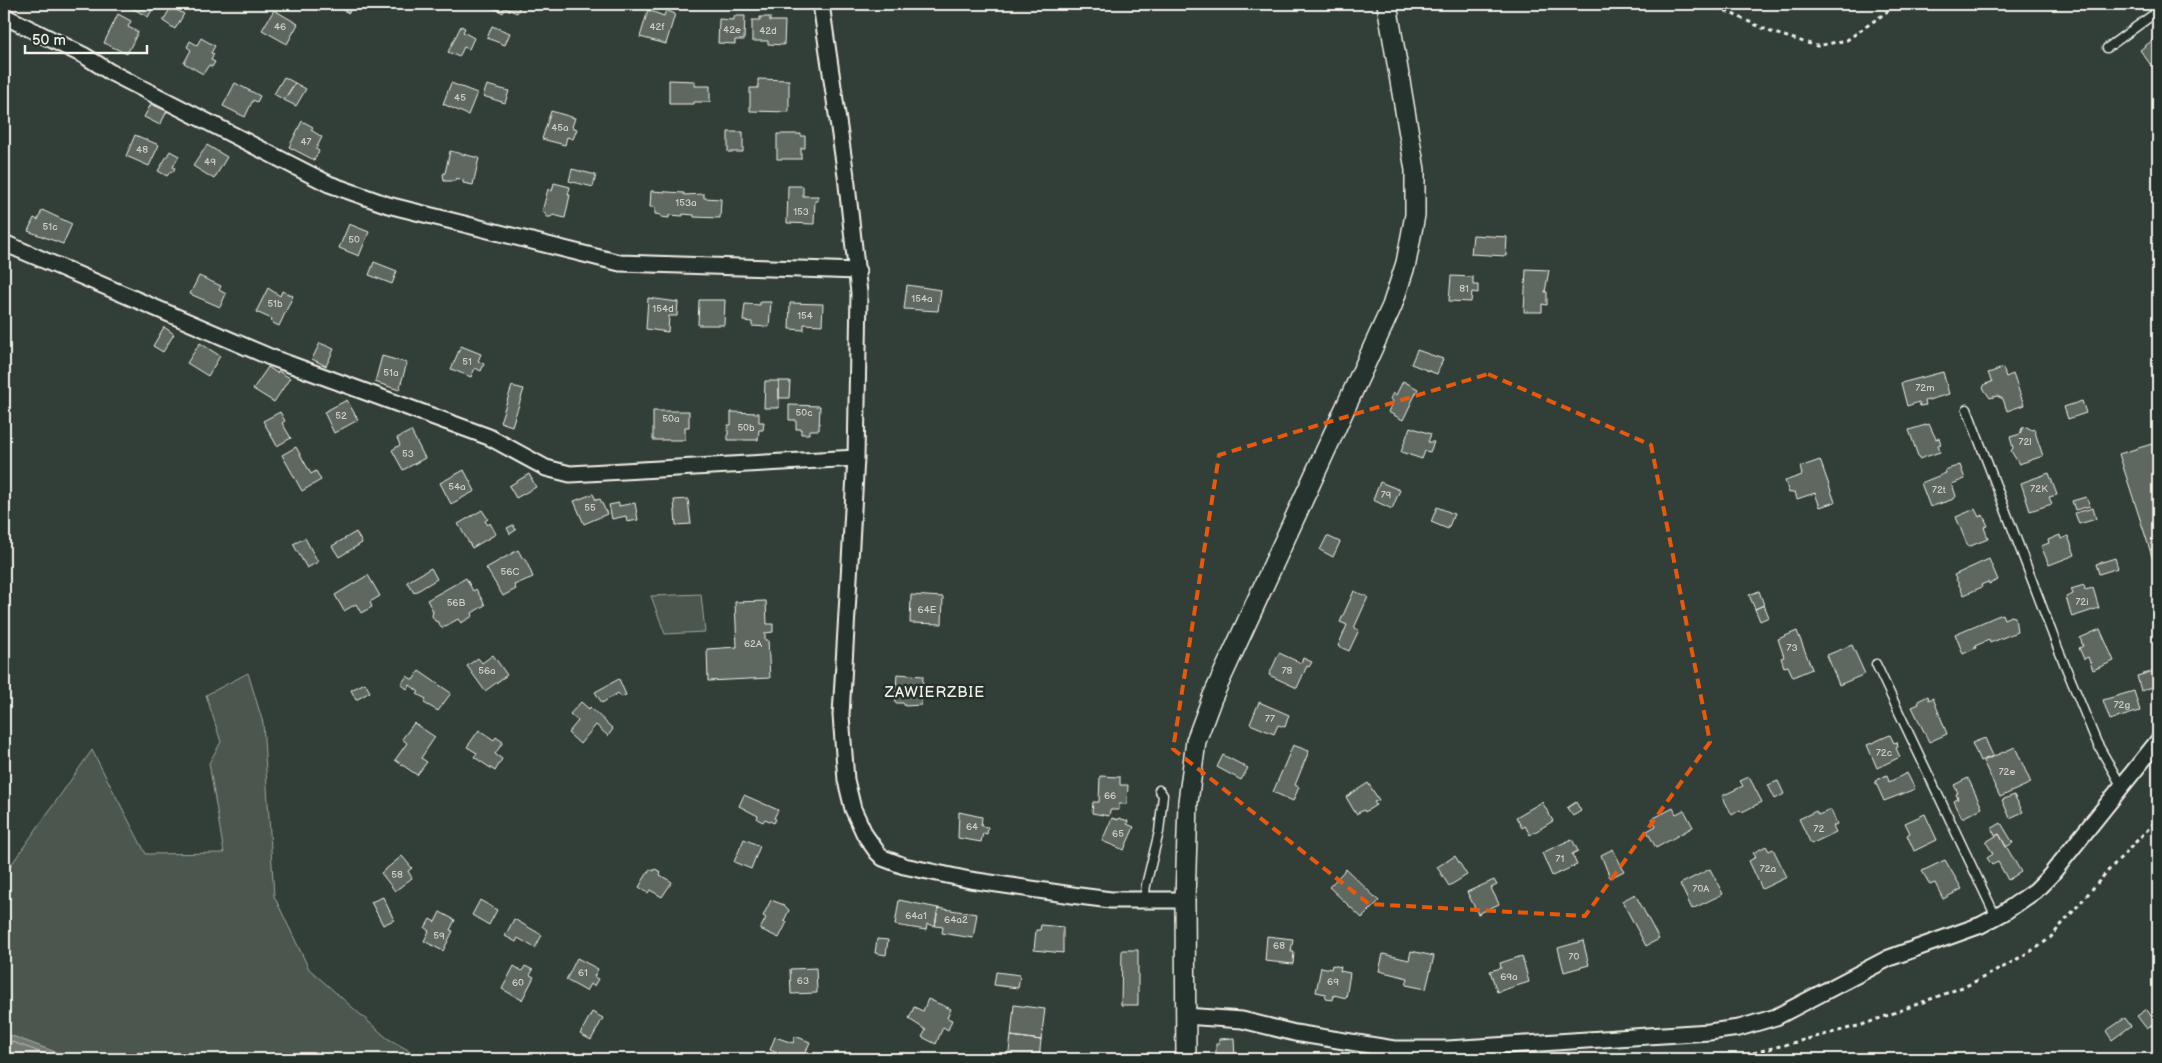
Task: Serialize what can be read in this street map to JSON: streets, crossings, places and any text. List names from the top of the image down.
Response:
{
  "districts": ["ZAWIERZBIE"],
  "house_numbers": [
    "46",
    "42f",
    "42e",
    "42d",
    "45",
    "45a",
    "47",
    "48",
    "49",
    "153a",
    "153",
    "51c",
    "50",
    "81",
    "154a",
    "51b",
    "154d",
    "154",
    "51",
    "51a",
    "72m",
    "50c",
    "52",
    "50a",
    "50b",
    "72l",
    "53",
    "54a",
    "72K",
    "72t",
    "79",
    "55",
    "56C",
    "72i",
    "56B",
    "64E",
    "62A",
    "73",
    "56a",
    "78",
    "72g",
    "77",
    "72c",
    "72e",
    "66",
    "64",
    "72",
    "65",
    "71",
    "72a",
    "58",
    "70A",
    "64a1",
    "64a2",
    "59",
    "68",
    "70",
    "61",
    "69a",
    "63",
    "69",
    "60"
  ],
  "scale_bar": "50 m"
}
